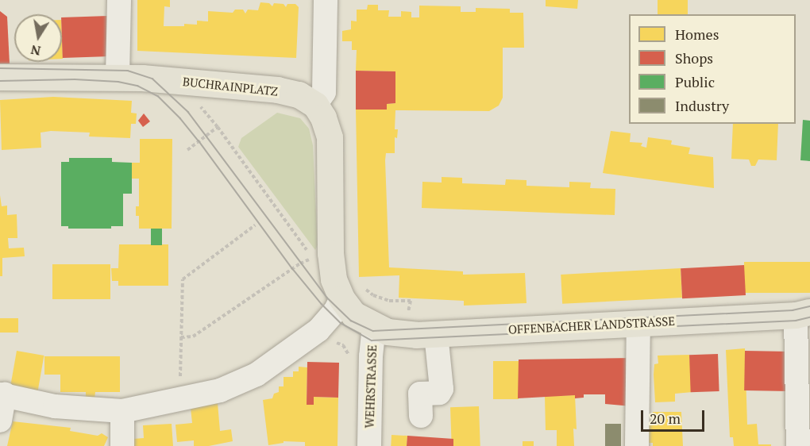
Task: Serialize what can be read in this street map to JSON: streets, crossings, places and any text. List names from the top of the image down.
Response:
{
  "streets": {
    "main road": ["BUCHRAINPLATZ", "OFFENBACHER LANDSTRASSE"],
    "street": ["WEHRSTRASSE"]
  },
  "crossings": [
    ["OFFENBACHER LANDSTRASSE", "WEHRSTRASSE"]
  ],
  "legend": [
    "Homes",
    "Shops",
    "Public",
    "Industry"
  ],
  "scale_bar": "20 m",
  "north": "bottom"
}
